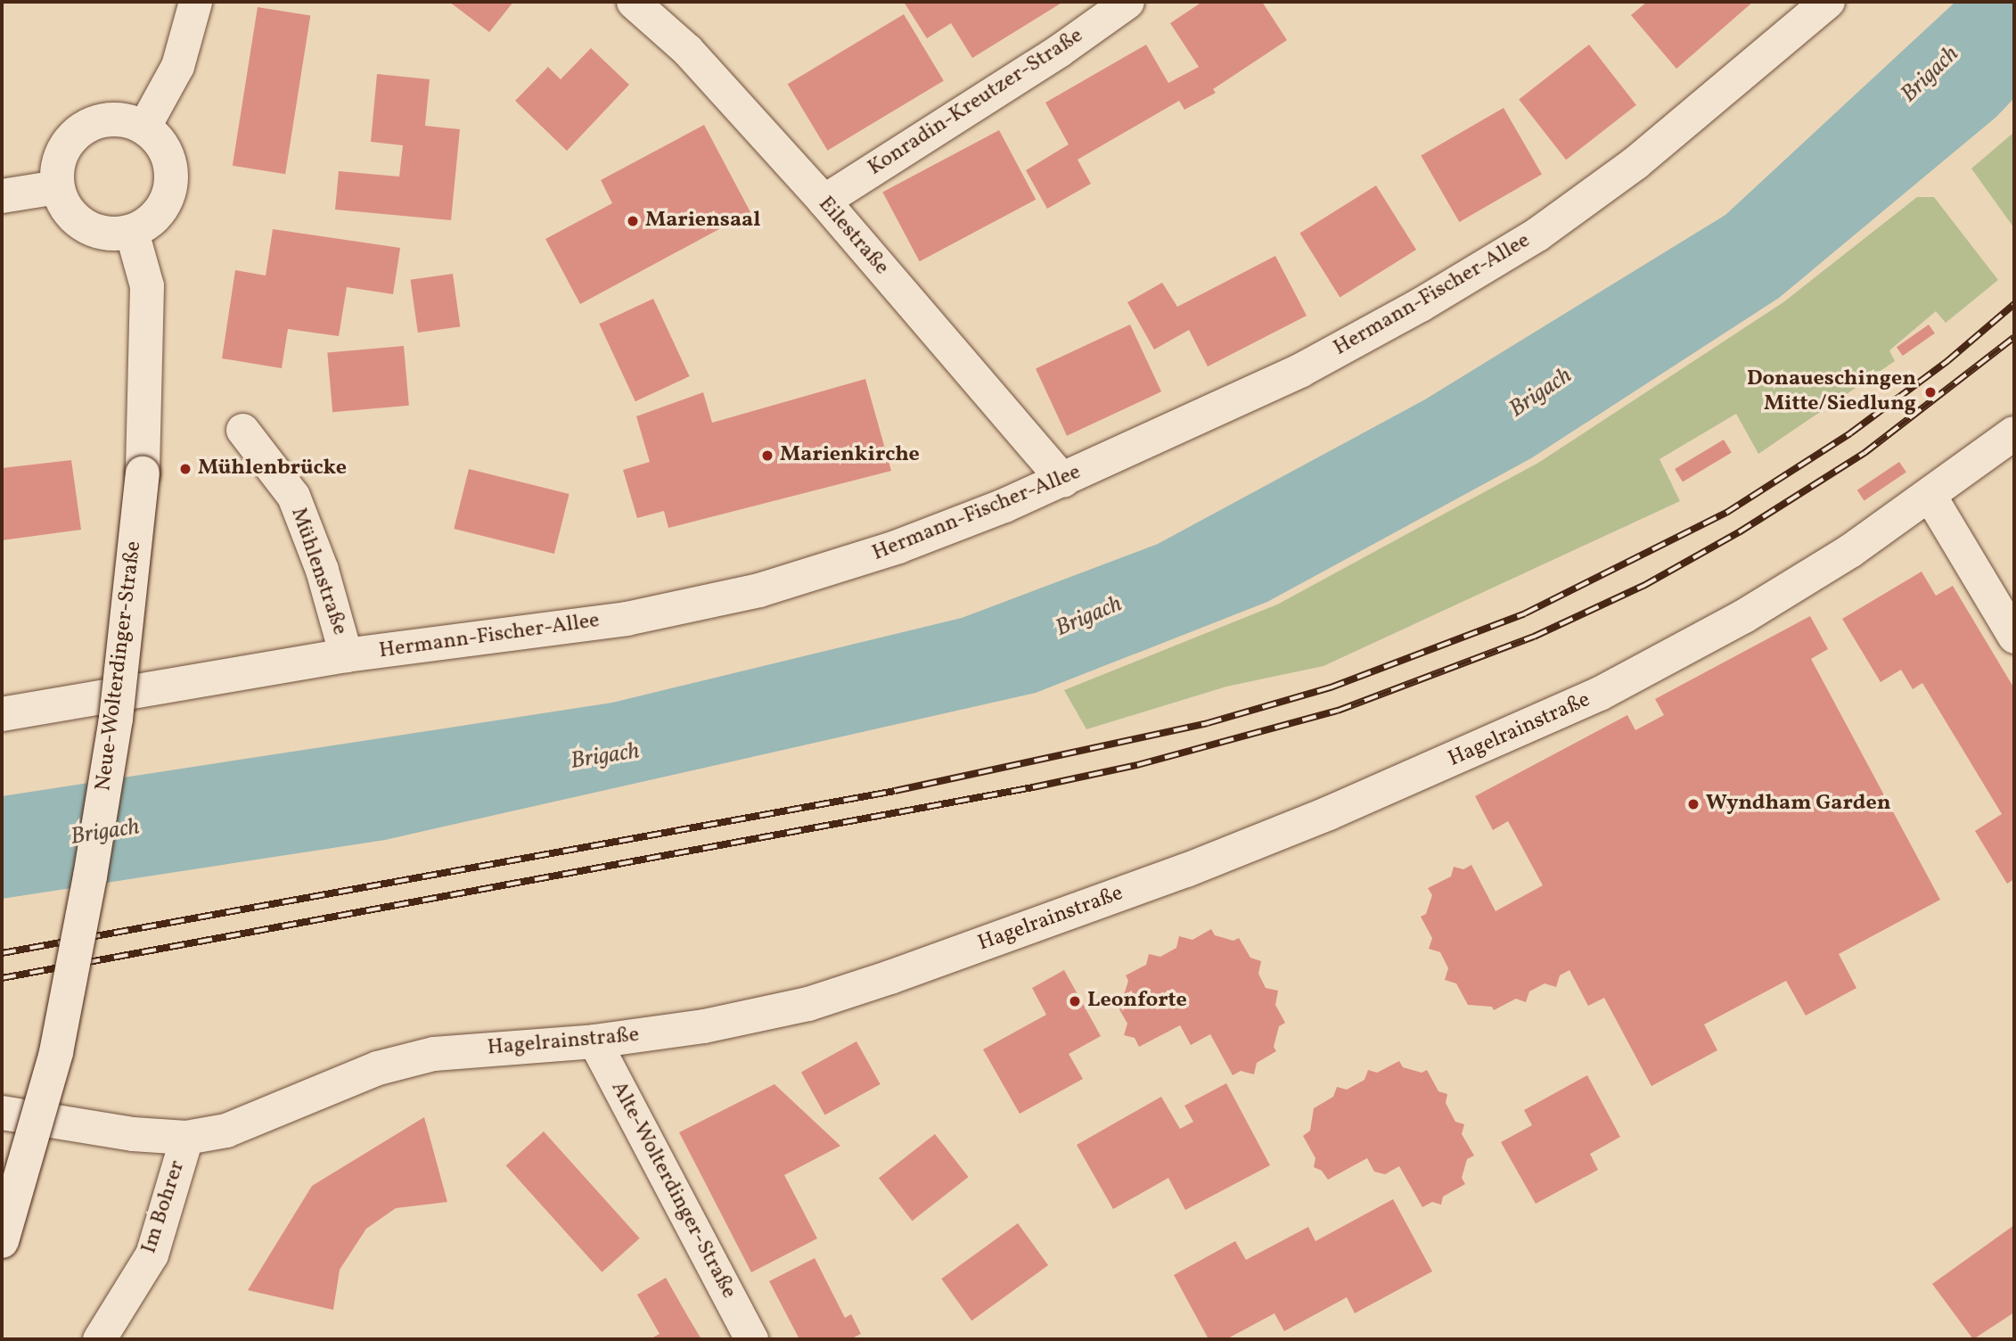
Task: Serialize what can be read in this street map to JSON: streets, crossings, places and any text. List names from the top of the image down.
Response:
{
  "streets": {
    "main road": ["Hermann-Fischer-Allee", "Neue-Wolterdinger-Straße", "Hagelrainstraße"],
    "street": [
      "Konradin-Kreutzer-Straße",
      "Eilestraße",
      "Mühlenstraße",
      "Alte-Wolterdinger-Straße",
      "Im Bohrer"
    ]
  },
  "crossings": [
    ["Konradin-Kreutzer-Straße", "Eilestraße"],
    ["Eilestraße", "Hermann-Fischer-Allee"],
    ["Hermann-Fischer-Allee", "Mühlenstraße"],
    ["Hagelrainstraße", "Alte-Wolterdinger-Straße"],
    ["Hagelrainstraße", "Im Bohrer"]
  ],
  "water": ["Brigach"],
  "places": [
    "Mariensaal",
    "Donaueschingen Mitte/Siedlung",
    "Marienkirche",
    "Mühlenbrücke",
    "Wyndham Garden",
    "Leonforte"
  ]
}
